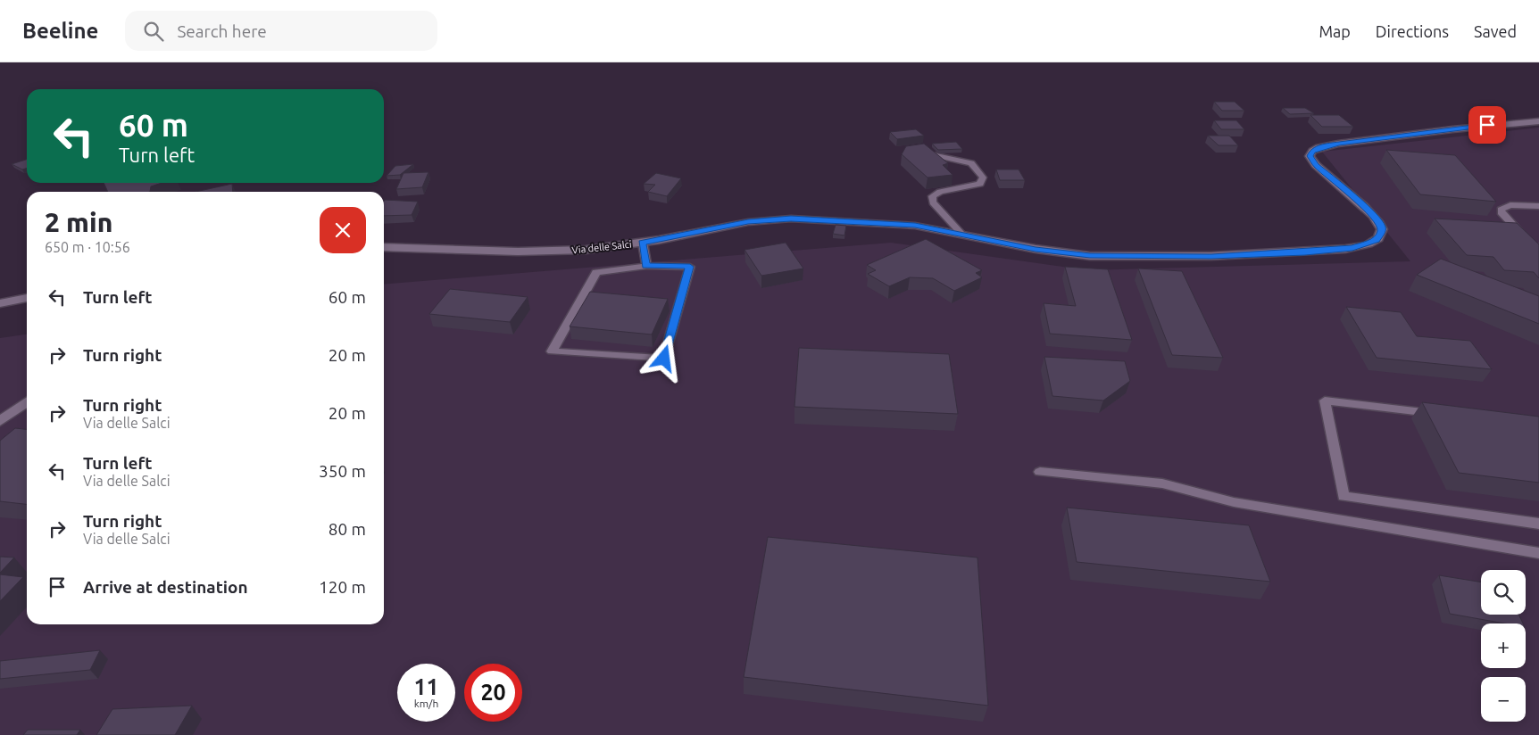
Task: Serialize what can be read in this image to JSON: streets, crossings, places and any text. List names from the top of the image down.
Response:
{
  "streets": {
    "street": ["Via delle Salci"]
  },
  "page": {
    "header": "Beeline",
    "search": "Search here",
    "nav": ["Map", "Directions", "Saved"],
    "turn": ["60 m", "Turn left"],
    "heading": ["2 min", "650 m · 10:56"],
    "list": [
      {
        "name": "Turn left",
        "value": "60 m"
      },
      {
        "name": "Turn right",
        "value": "20 m"
      },
      {
        "name": "Turn right",
        "note": "Via delle Salci",
        "value": "20 m"
      },
      {
        "name": "Turn left",
        "note": "Via delle Salci",
        "value": "350 m"
      },
      {
        "name": "Turn right",
        "note": "Via delle Salci",
        "value": "80 m"
      },
      {
        "name": "Arrive at destination",
        "value": "120 m"
      }
    ],
    "map_buttons": ["+", "−"],
    "speed": "11 km/h",
    "limit": "20"
  }
}
